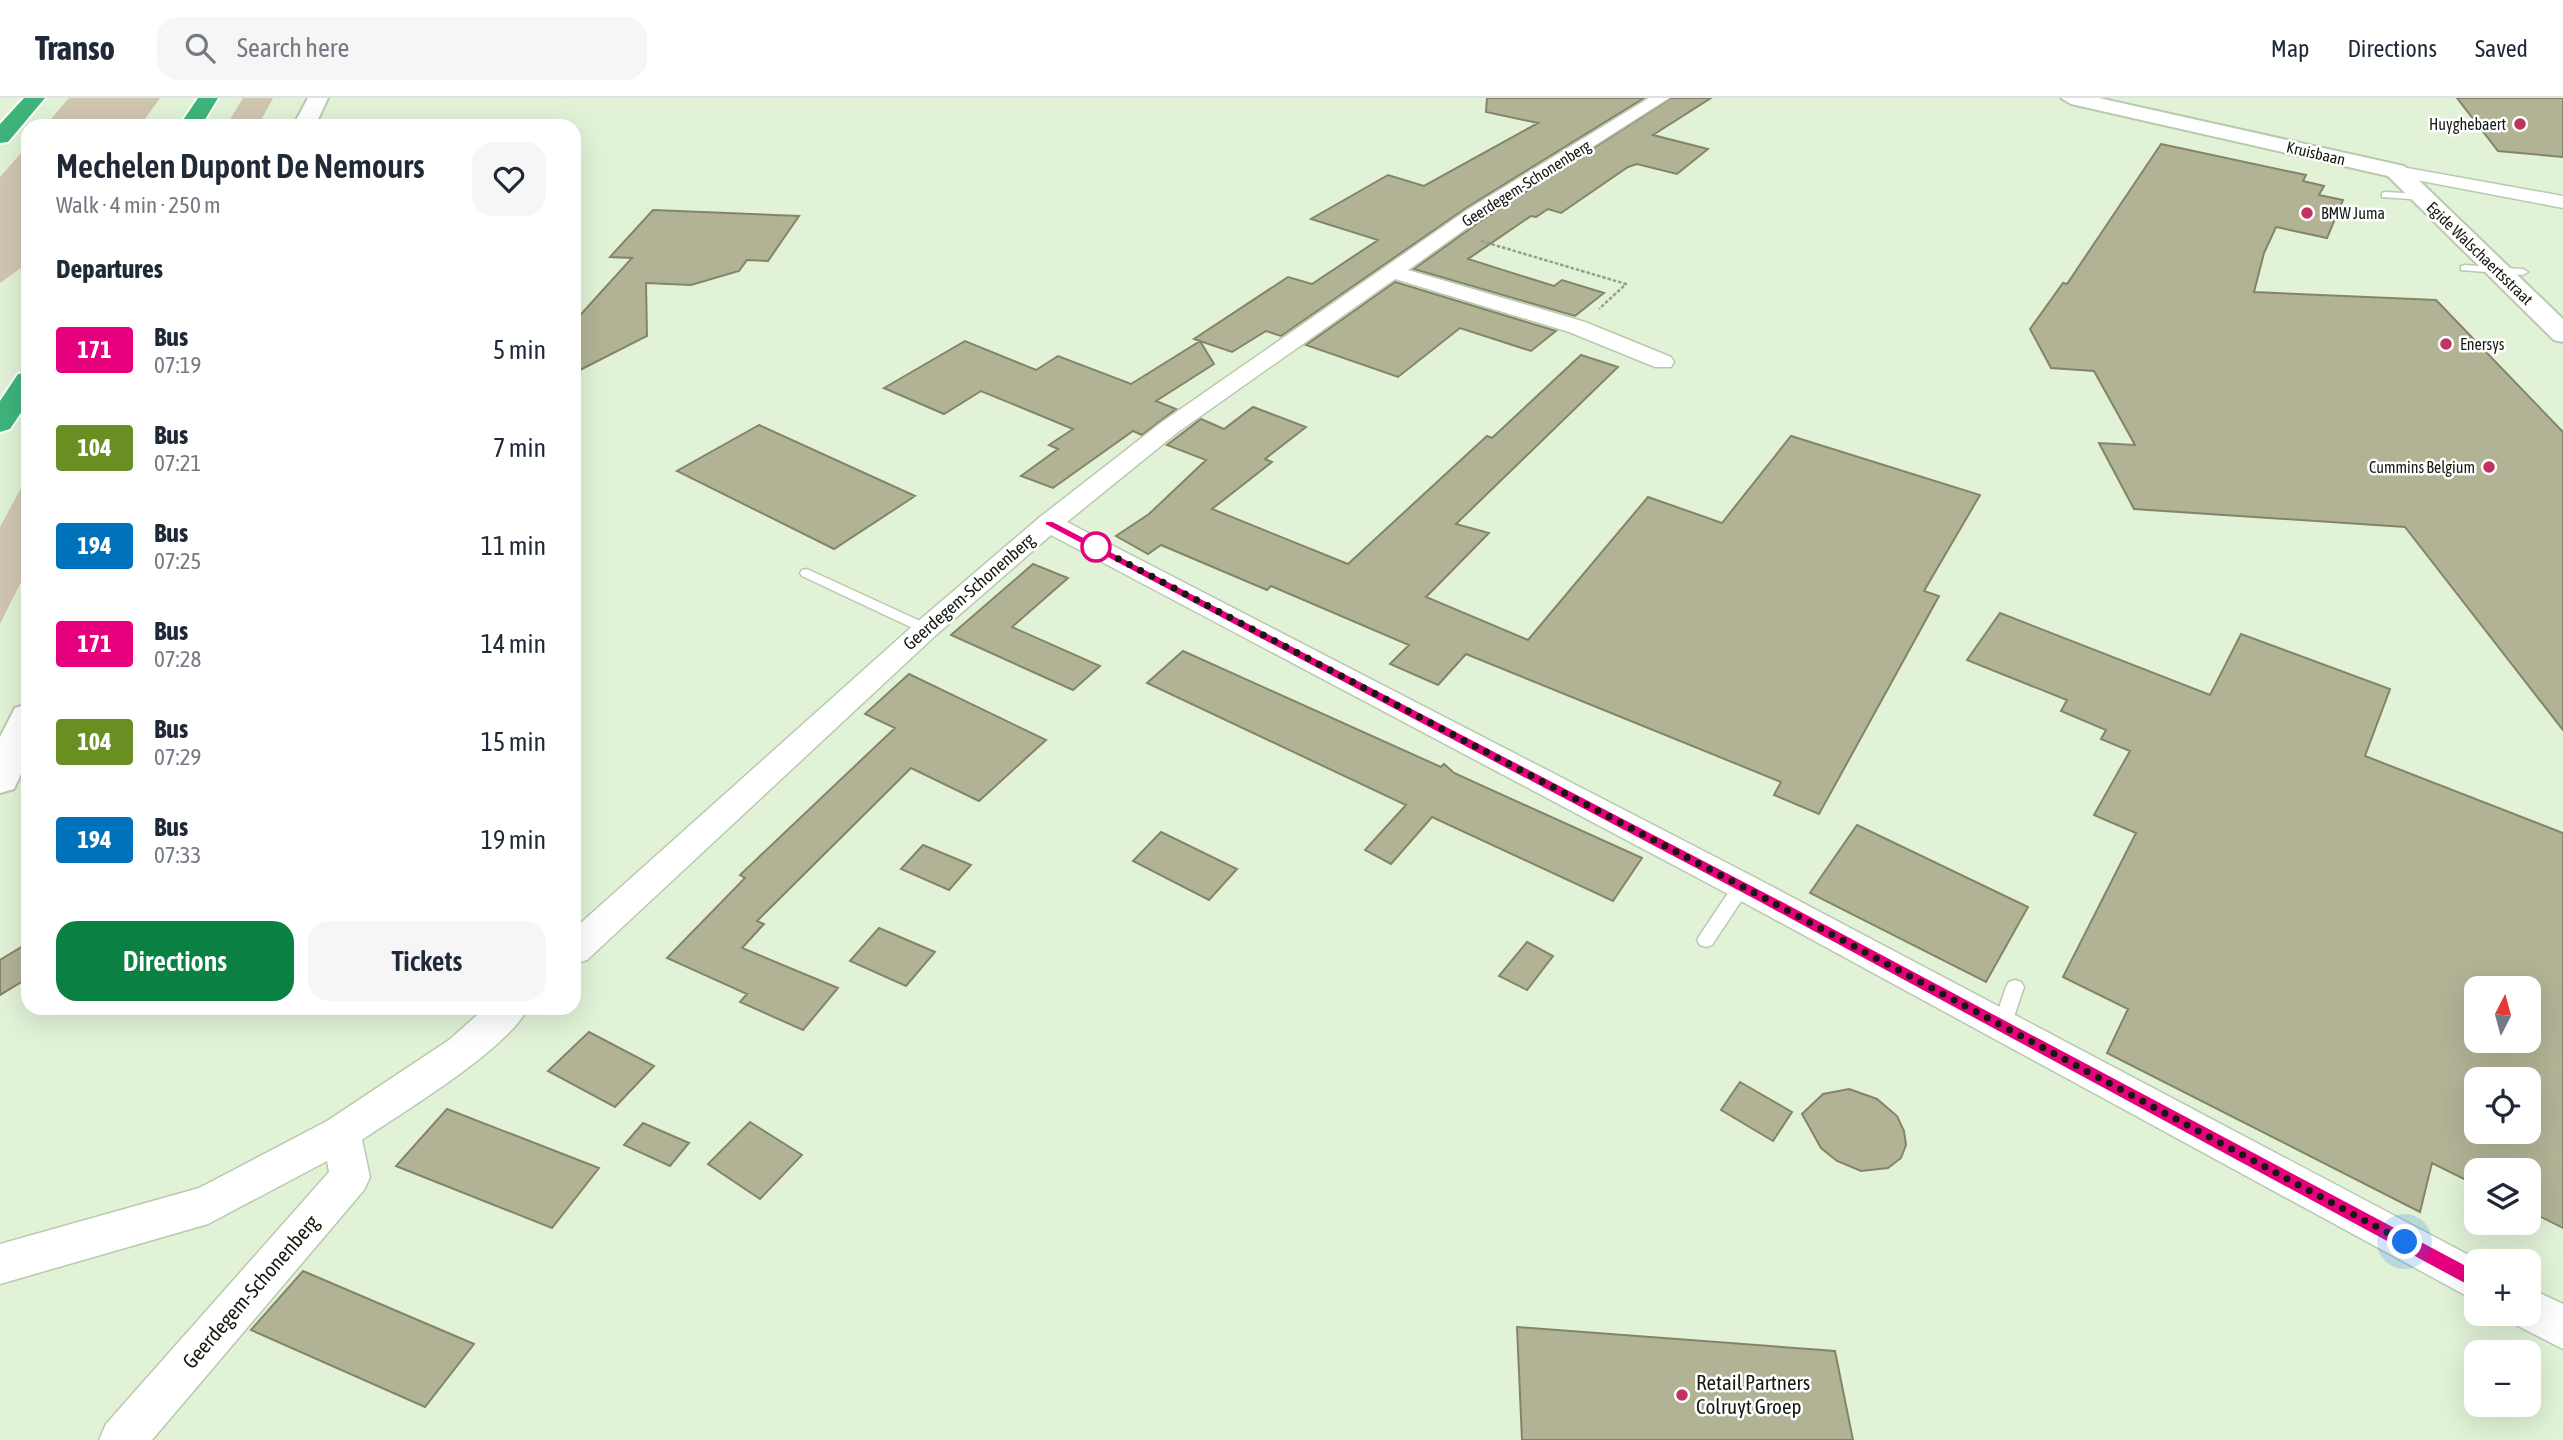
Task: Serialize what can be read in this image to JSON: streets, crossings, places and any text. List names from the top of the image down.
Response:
{
  "streets": {
    "street": ["Kruisbaan", "Geerdegem-Schonenberg", "Egide Walschaertsstraat"]
  },
  "crossings": [
    ["Kruisbaan", "Egide Walschaertsstraat"]
  ],
  "places": [
    "Huyghebaert",
    "BMW Juma",
    "Enersys",
    "Cummins Belgium",
    "Retail Partners Colruyt Groep"
  ],
  "lines": ["bus line 171"],
  "north": "top",
  "page": {
    "header": "Transo",
    "search": "Search here",
    "nav": ["Map", "Directions", "Saved"],
    "heading": [
      ["Mechelen Dupont De Nemours", "Walk · 4 min · 250 m"],
      "Departures"
    ],
    "list": [
      {
        "mark": "171",
        "name": "Bus",
        "note": "07:19",
        "value": "5 min"
      },
      {
        "mark": "104",
        "name": "Bus",
        "note": "07:21",
        "value": "7 min"
      },
      {
        "mark": "194",
        "name": "Bus",
        "note": "07:25",
        "value": "11 min"
      },
      {
        "mark": "171",
        "name": "Bus",
        "note": "07:28",
        "value": "14 min"
      },
      {
        "mark": "104",
        "name": "Bus",
        "note": "07:29",
        "value": "15 min"
      },
      {
        "mark": "194",
        "name": "Bus",
        "note": "07:33",
        "value": "19 min"
      }
    ],
    "buttons": ["Directions", "Tickets"],
    "map_buttons": ["+", "−"]
  }
}
